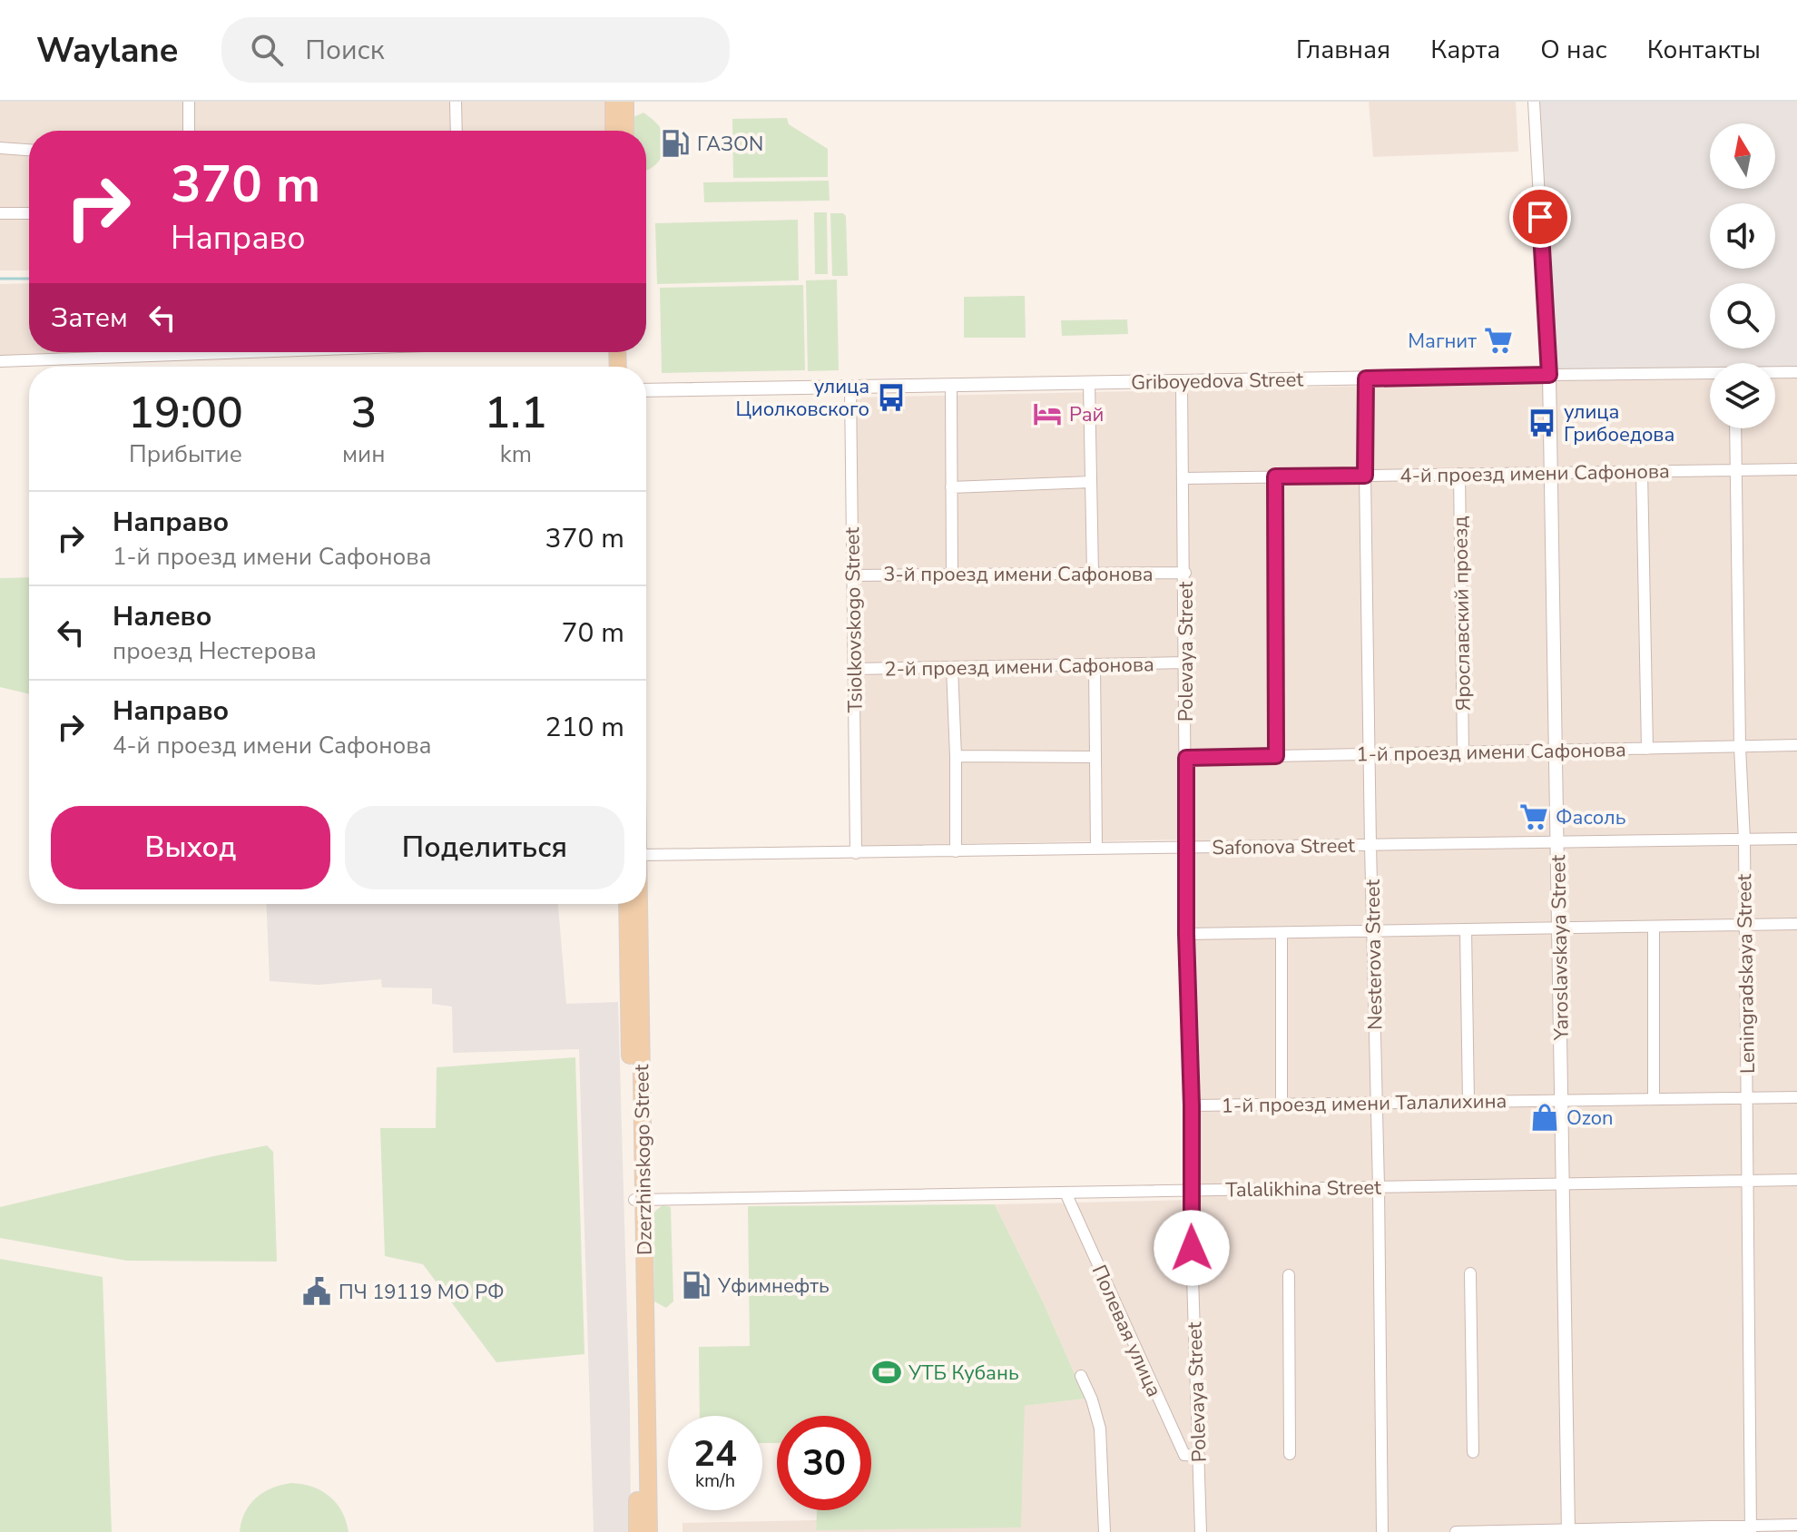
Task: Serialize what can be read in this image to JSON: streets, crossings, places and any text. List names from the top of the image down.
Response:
{
  "streets": {
    "main road": ["Dzerzhinskogo Street"],
    "street": [
      "Griboyedova Street",
      "4-й проезд имени Сафонова",
      "3-й проезд имени Сафонова",
      "Ярославский проезд",
      "Tsiolkovskogo Street",
      "Polevaya Street",
      "2-й проезд имени Сафонова",
      "1-й проезд имени Сафонова",
      "Safonova Street",
      "Yaroslavskaya Street",
      "Nesterova Street",
      "Leningradskaya Street",
      "1-й проезд имени Талалихина",
      "Talalikhina Street",
      "Полевая улица"
    ]
  },
  "crossings": [
    ["Griboyedova Street", "Tsiolkovskogo Street"],
    ["Griboyedova Street", "Polevaya Street"],
    ["Griboyedova Street", "Yaroslavskaya Street"],
    ["Griboyedova Street", "Nesterova Street"],
    ["4-й проезд имени Сафонова", "Ярославский проезд"],
    ["4-й проезд имени Сафонова", "Polevaya Street"],
    ["4-й проезд имени Сафонова", "Yaroslavskaya Street"],
    ["4-й проезд имени Сафонова", "Nesterova Street"],
    ["4-й проезд имени Сафонова", "Leningradskaya Street"],
    ["3-й проезд имени Сафонова", "Tsiolkovskogo Street"],
    ["3-й проезд имени Сафонова", "Polevaya Street"],
    ["Ярославский проезд", "1-й проезд имени Сафонова"],
    ["Tsiolkovskogo Street", "2-й проезд имени Сафонова"],
    ["Tsiolkovskogo Street", "Safonova Street"],
    ["Polevaya Street", "2-й проезд имени Сафонова"],
    ["Polevaya Street", "1-й проезд имени Сафонова"],
    ["Polevaya Street", "Safonova Street"],
    ["Polevaya Street", "1-й проезд имени Талалихина"],
    ["Polevaya Street", "Talalikhina Street"],
    ["Polevaya Street", "Полевая улица"],
    ["1-й проезд имени Сафонова", "Yaroslavskaya Street"],
    ["1-й проезд имени Сафонова", "Nesterova Street"],
    ["1-й проезд имени Сафонова", "Leningradskaya Street"],
    ["Safonova Street", "Yaroslavskaya Street"],
    ["Safonova Street", "Nesterova Street"],
    ["Safonova Street", "Leningradskaya Street"],
    ["Yaroslavskaya Street", "1-й проезд имени Талалихина"],
    ["Yaroslavskaya Street", "Talalikhina Street"],
    ["Nesterova Street", "1-й проезд имени Талалихина"],
    ["Nesterova Street", "Talalikhina Street"],
    ["Leningradskaya Street", "1-й проезд имени Талалихина"],
    ["Leningradskaya Street", "Talalikhina Street"],
    ["Dzerzhinskogo Street", "Talalikhina Street"],
    ["Talalikhina Street", "Полевая улица"]
  ],
  "places": {
    "fuel station": ["ГАЗON", "Уфимнефть"],
    "supermarket": ["Магнит", "Фасоль"],
    "bus stop": ["улица Циолковского", "улица Грибоедова"],
    "hotel": ["Рай"],
    "shop": ["Ozon"],
    "public building": ["ПЧ 19119 МО РФ"],
    "sports": ["УТБ Кубань"]
  },
  "north": "top",
  "page": {
    "header": "Waylane",
    "search": "Поиск",
    "nav": [
      "Главная",
      "Карта",
      "О нас",
      "Контакты"
    ],
    "turn": ["370 m", "Направо"],
    "then": "Затем",
    "eta": [
      "19:00",
      "Прибытие",
      "3",
      "мин",
      "1.1",
      "km"
    ],
    "list": [
      {
        "name": "Направо",
        "note": "1-й проезд имени Сафонова",
        "value": "370 m"
      },
      {
        "name": "Налево",
        "note": "проезд Нестерова",
        "value": "70 m"
      },
      {
        "name": "Направо",
        "note": "4-й проезд имени Сафонова",
        "value": "210 m"
      }
    ],
    "buttons": ["Выход", "Поделиться"],
    "speed": "24 km/h",
    "limit": "30"
  }
}
